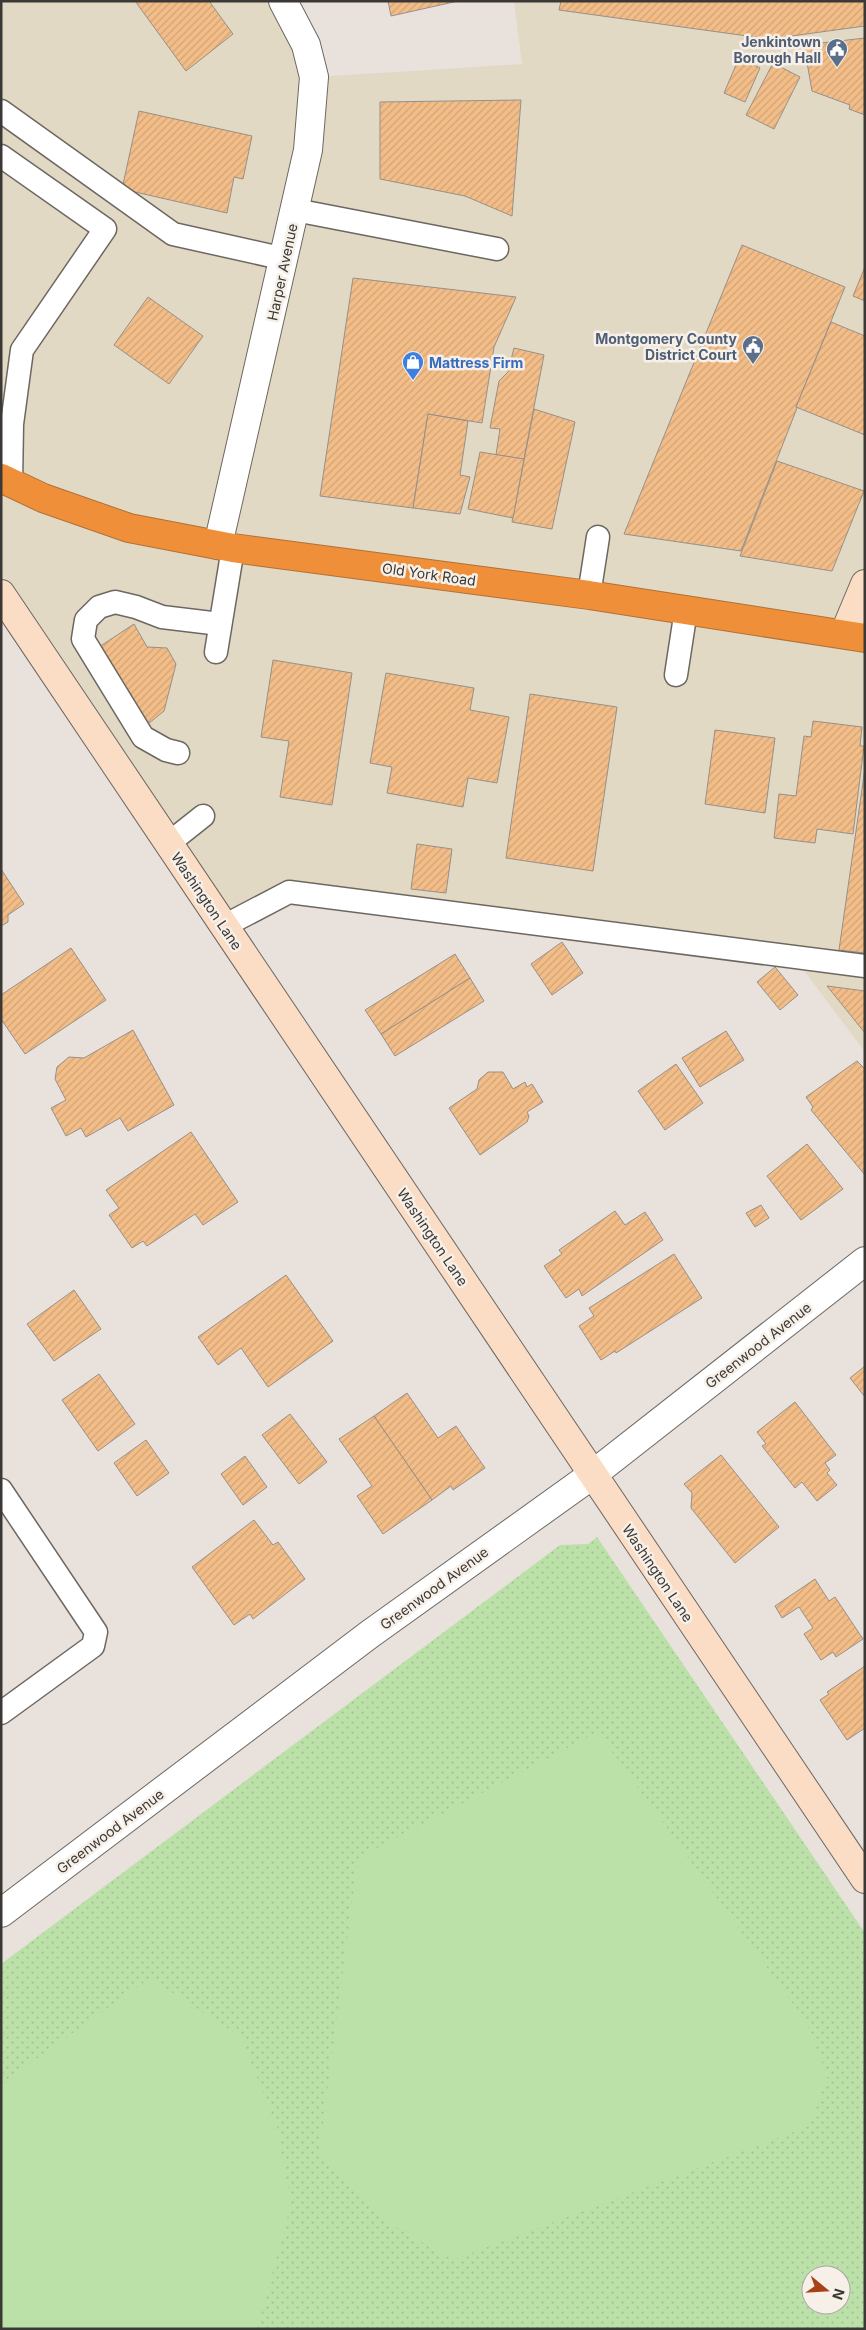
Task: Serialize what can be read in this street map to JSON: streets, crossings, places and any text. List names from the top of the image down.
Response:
{
  "streets": {
    "highway": ["Old York Road"],
    "main road": ["Washington Lane"],
    "street": ["Harper Avenue", "Greenwood Avenue"]
  },
  "crossings": [
    ["Harper Avenue", "Old York Road"],
    ["Washington Lane", "Greenwood Avenue"]
  ],
  "places": {
    "public building": ["Jenkintown Borough Hall", "Montgomery County District Court"],
    "shop": ["Mattress Firm"]
  },
  "north": "right"
}
